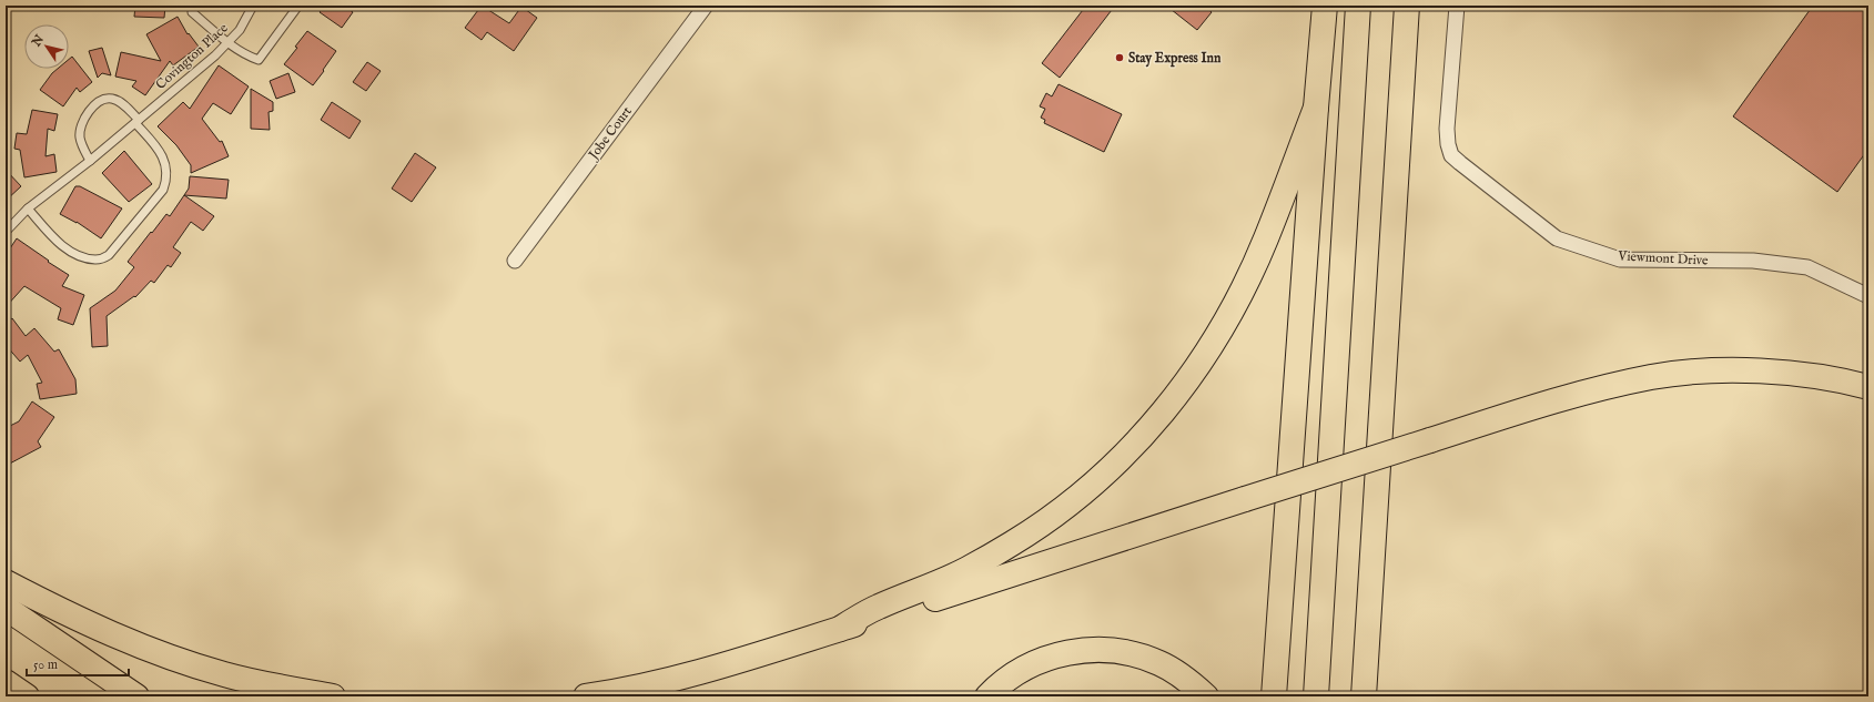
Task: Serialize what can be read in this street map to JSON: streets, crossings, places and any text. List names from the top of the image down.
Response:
{
  "streets": {
    "street": ["Jobe Court", "Viewmont Drive"],
    "lane": ["Covington Place"]
  },
  "places": ["Stay Express Inn"],
  "scale_bar": "50 m",
  "north": "top left"
}
